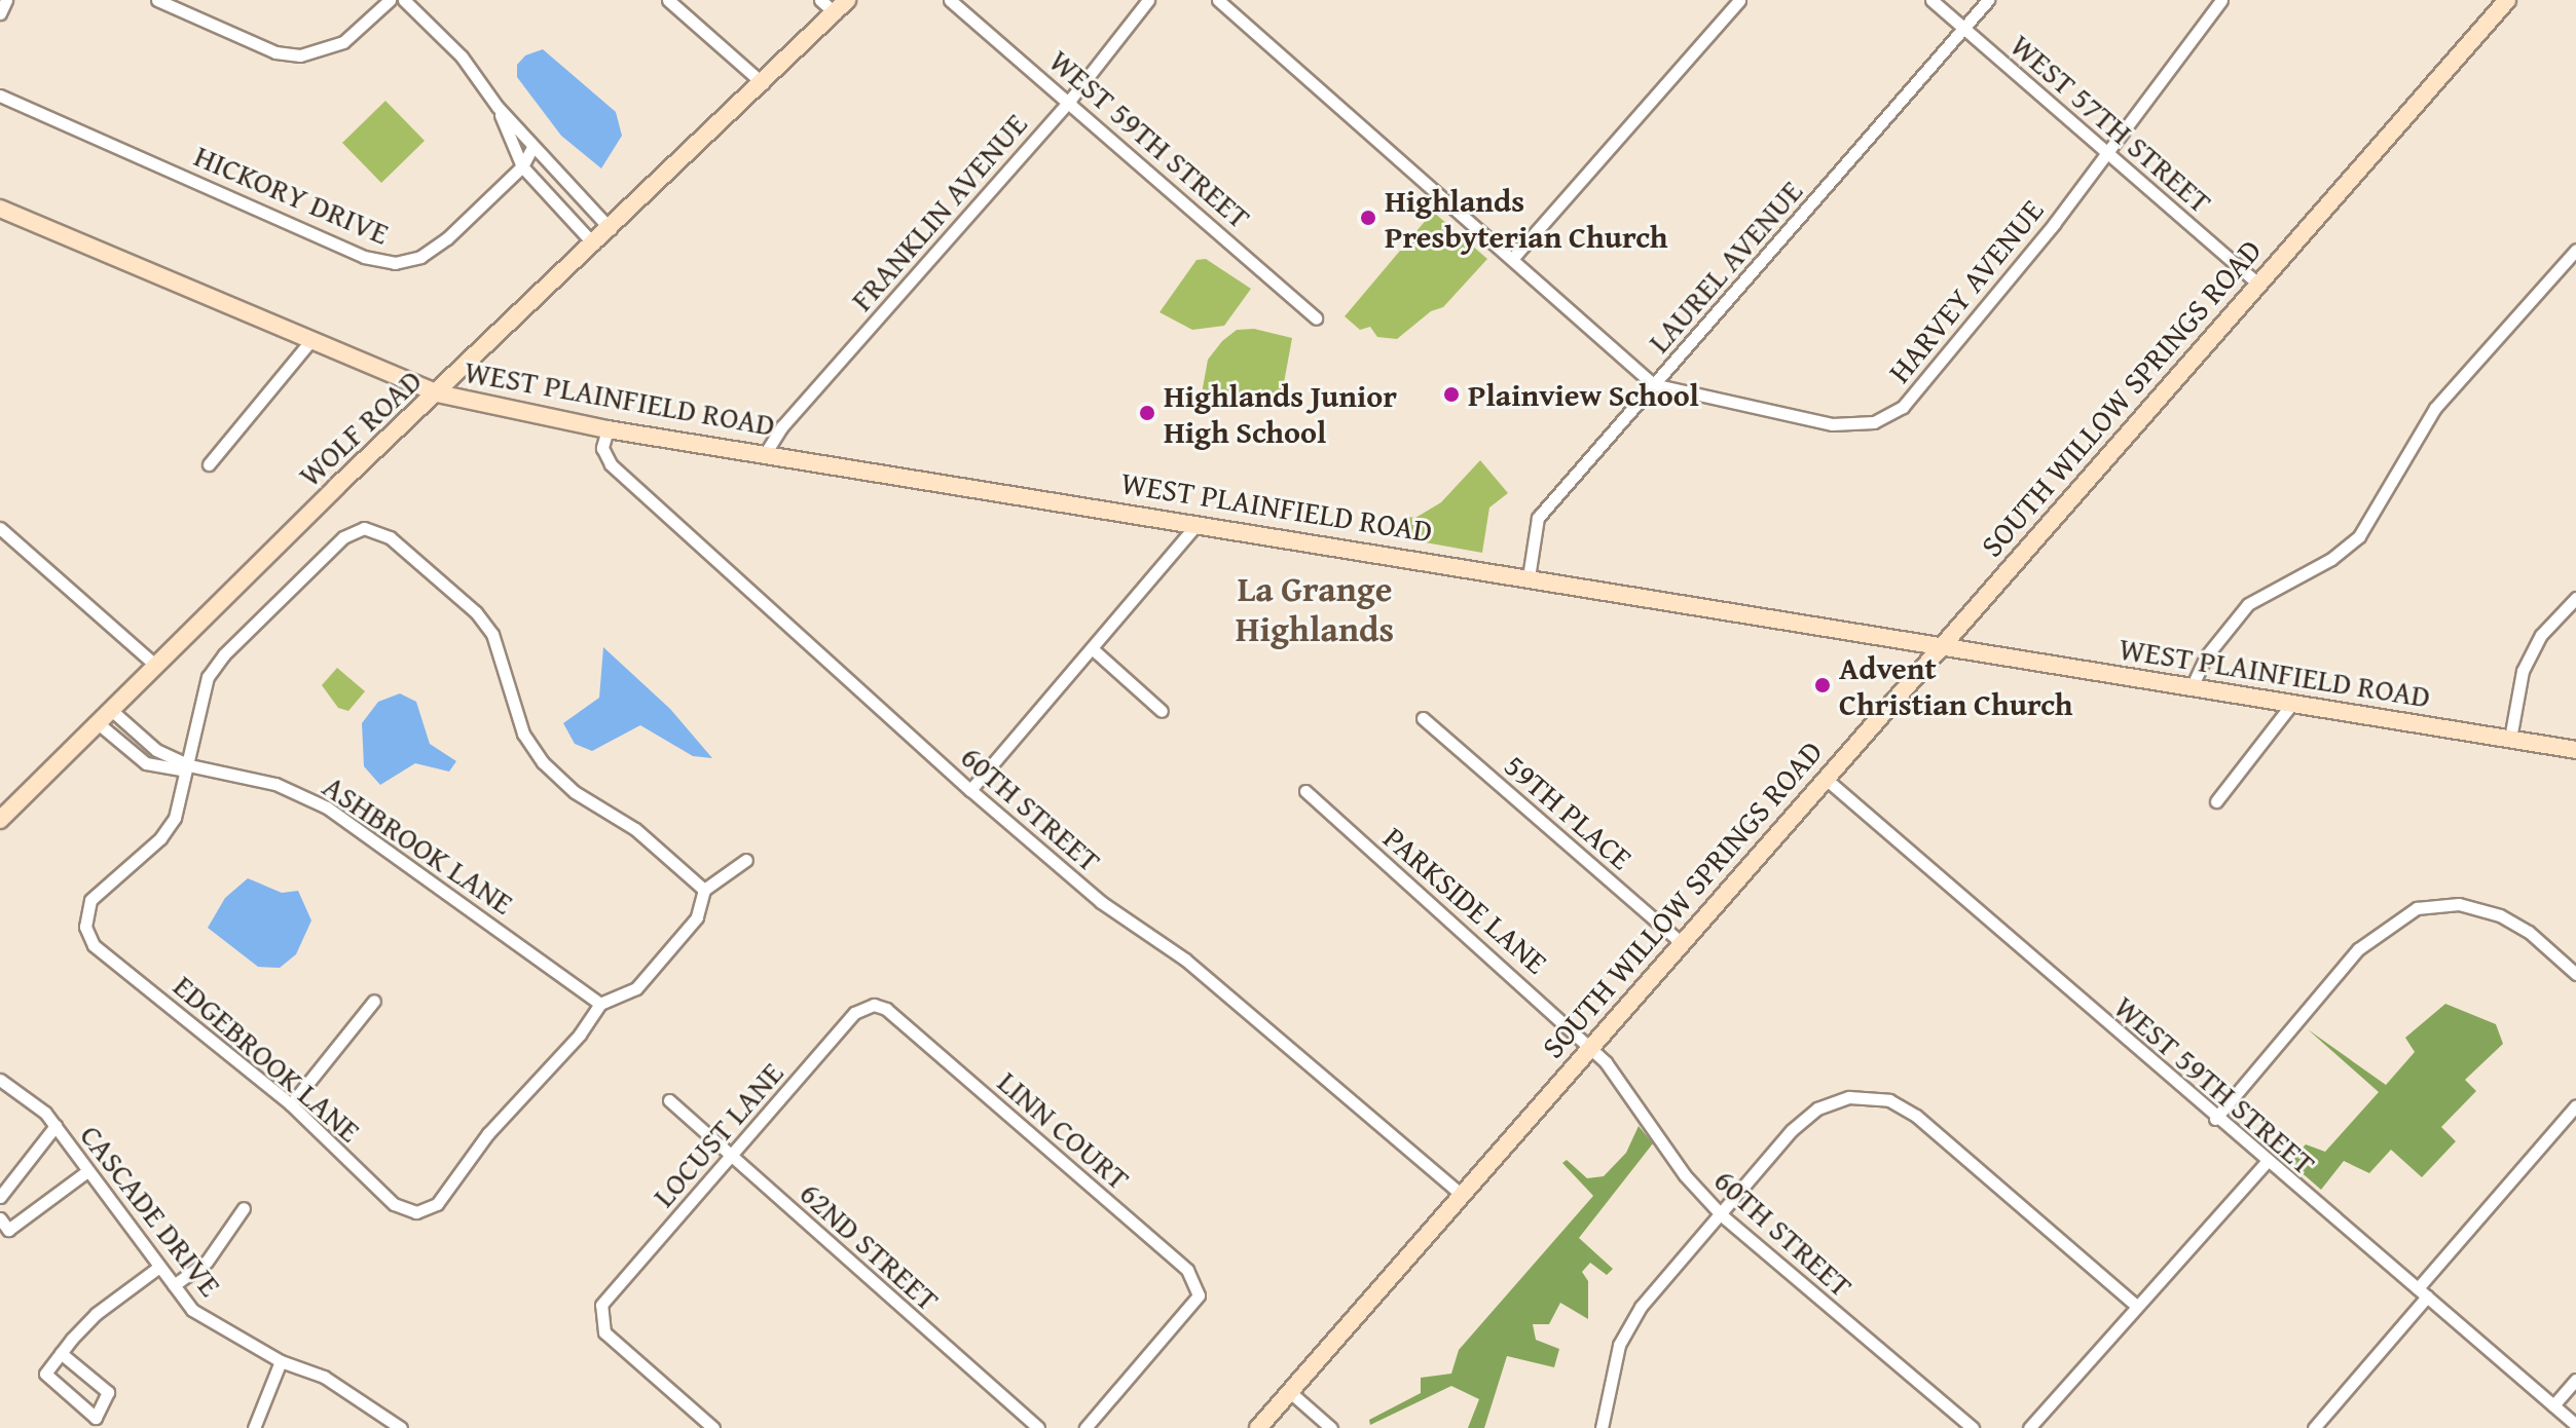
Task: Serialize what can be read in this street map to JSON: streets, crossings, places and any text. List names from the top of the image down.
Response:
{
  "streets": {
    "main road": ["WEST PLAINFIELD ROAD", "SOUTH WILLOW SPRINGS ROAD", "WOLF ROAD"],
    "street": [
      "WEST 57TH STREET",
      "WEST 59TH STREET",
      "HICKORY DRIVE",
      "FRANKLIN AVENUE",
      "LAUREL AVENUE",
      "HARVEY AVENUE",
      "60TH STREET",
      "59TH PLACE",
      "ASHBROOK LANE",
      "PARKSIDE LANE",
      "EDGEBROOK LANE",
      "LINN COURT",
      "LOCUST LANE",
      "CASCADE DRIVE",
      "62ND STREET"
    ]
  },
  "crossings": [
    ["WEST 57TH STREET", "LAUREL AVENUE"],
    ["WEST 57TH STREET", "HARVEY AVENUE"],
    ["WEST 57TH STREET", "SOUTH WILLOW SPRINGS ROAD"],
    ["WEST 59TH STREET", "FRANKLIN AVENUE"],
    ["WEST 59TH STREET", "SOUTH WILLOW SPRINGS ROAD"],
    ["FRANKLIN AVENUE", "WEST PLAINFIELD ROAD"],
    ["LAUREL AVENUE", "HARVEY AVENUE"],
    ["LAUREL AVENUE", "WEST PLAINFIELD ROAD"],
    ["WEST PLAINFIELD ROAD", "SOUTH WILLOW SPRINGS ROAD"],
    ["WEST PLAINFIELD ROAD", "WOLF ROAD"],
    ["WEST PLAINFIELD ROAD", "60TH STREET"],
    ["SOUTH WILLOW SPRINGS ROAD", "60TH STREET"],
    ["SOUTH WILLOW SPRINGS ROAD", "59TH PLACE"],
    ["SOUTH WILLOW SPRINGS ROAD", "PARKSIDE LANE"],
    ["WOLF ROAD", "ASHBROOK LANE"],
    ["60TH STREET", "PARKSIDE LANE"],
    ["ASHBROOK LANE", "EDGEBROOK LANE"],
    ["LINN COURT", "LOCUST LANE"],
    ["LOCUST LANE", "62ND STREET"]
  ],
  "districts": ["La Grange Highlands"],
  "places": [
    "Highlands Presbyterian Church",
    "Plainview School",
    "Highlands Junior High School",
    "Advent Christian Church"
  ]
}
